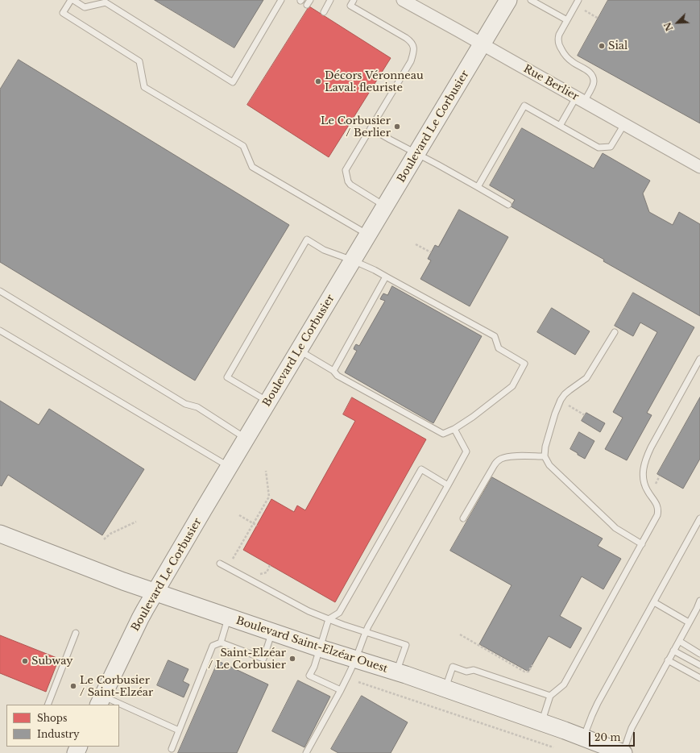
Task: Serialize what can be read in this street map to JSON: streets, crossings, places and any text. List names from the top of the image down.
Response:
{
  "streets": {
    "street": ["Rue Berlier", "Boulevard Le Corbusier", "Boulevard Saint-Elzéar Ouest"]
  },
  "crossings": [
    ["Rue Berlier", "Boulevard Le Corbusier"],
    ["Boulevard Le Corbusier", "Boulevard Saint-Elzéar Ouest"]
  ],
  "places": [
    "Sial",
    "Décors Véronneau Laval: fleuriste",
    "Le Corbusier / Berlier",
    "Saint-Elzéar / Le Corbusier",
    "Subway",
    "Le Corbusier / Saint-Elzéar"
  ],
  "legend": ["Shops", "Industry"],
  "scale_bar": "20 m",
  "north": "bottom left"
}
